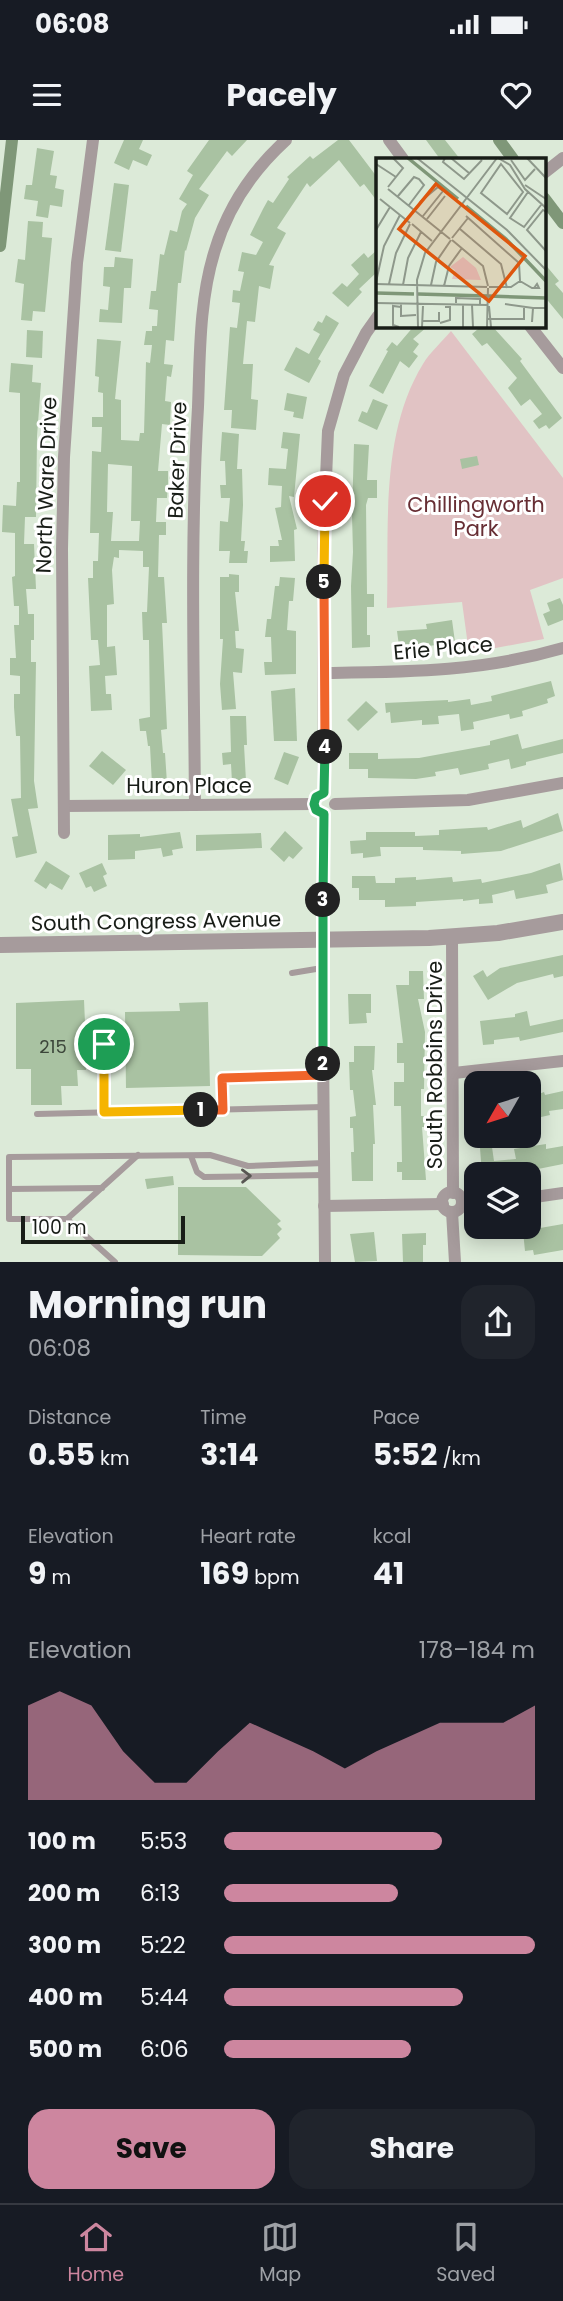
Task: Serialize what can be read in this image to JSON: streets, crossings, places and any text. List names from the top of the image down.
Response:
{
  "streets": {
    "street": [
      "Baker Drive",
      "North Ware Drive",
      "Erie Place",
      "Huron Place",
      "South Congress Avenue",
      "South Robbins Drive"
    ]
  },
  "crossings": [
    ["Baker Drive", "Huron Place"],
    ["North Ware Drive", "Huron Place"],
    ["South Congress Avenue", "South Robbins Drive"]
  ],
  "parks": ["Chillingworth Park"],
  "house_numbers": ["215"],
  "scale_bar": "100 m",
  "north": "bottom left",
  "page": {
    "status": "06:08",
    "header": "Pacely",
    "pins": [
      "5",
      "4",
      "3",
      "2",
      "1"
    ],
    "scale": "100 m",
    "heading": ["Morning run", "06:08"],
    "stats": [
      ["Distance", "0.55 km"],
      ["Time", "3:14"],
      ["Pace", "5:52 /km"],
      ["Elevation", "9 m"],
      ["Heart rate", "169 bpm"],
      ["kcal", "41"]
    ],
    "chart": ["Elevation", "178–184 m"],
    "list": [
      {
        "name": "100 m",
        "note": "5:53"
      },
      {
        "name": "200 m",
        "note": "6:13"
      },
      {
        "name": "300 m",
        "note": "5:22"
      },
      {
        "name": "400 m",
        "note": "5:44"
      },
      {
        "name": "500 m",
        "note": "6:06"
      }
    ],
    "buttons": ["Save", "Share"],
    "tabs": ["Home", "Map", "Saved"]
  }
}
